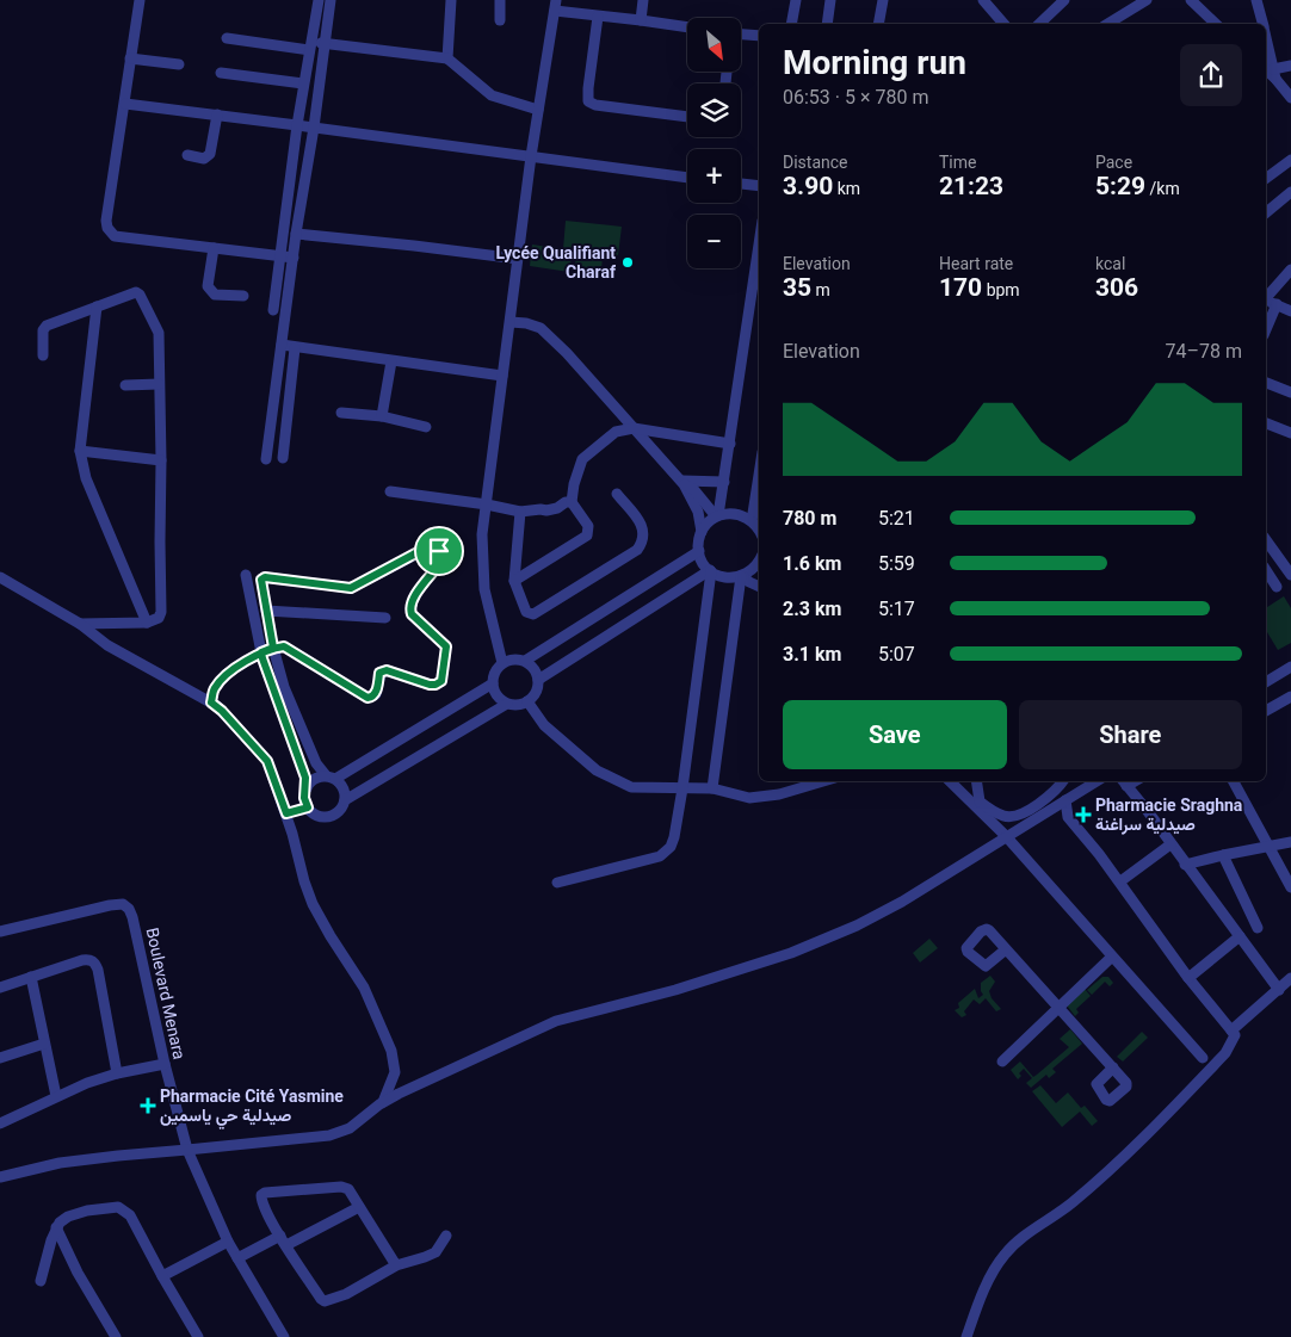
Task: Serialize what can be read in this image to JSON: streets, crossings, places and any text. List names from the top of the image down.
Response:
{
  "streets": {
    "street": ["Boulevard Menara"]
  },
  "places": {
    "other": ["Lycée Qualifiant Charaf"],
    "health": ["Pharmacie Sraghna صيدلية سراغنة", "Pharmacie Cité Yasmine صيدلية حي ياسمين"]
  },
  "north": "bottom right",
  "page": {
    "map_buttons": ["+", "−"],
    "heading": ["Morning run", "06:53 · 5 × 780 m"],
    "stats": [
      ["Distance", "3.90 km"],
      ["Time", "21:23"],
      ["Pace", "5:29 /km"],
      ["Elevation", "35 m"],
      ["Heart rate", "170 bpm"],
      ["kcal", "306"]
    ],
    "chart": ["Elevation", "74–78 m"],
    "list": [
      {
        "name": "780 m",
        "note": "5:21"
      },
      {
        "name": "1.6 km",
        "note": "5:59"
      },
      {
        "name": "2.3 km",
        "note": "5:17"
      },
      {
        "name": "3.1 km",
        "note": "5:07"
      }
    ],
    "buttons": ["Save", "Share"]
  }
}
